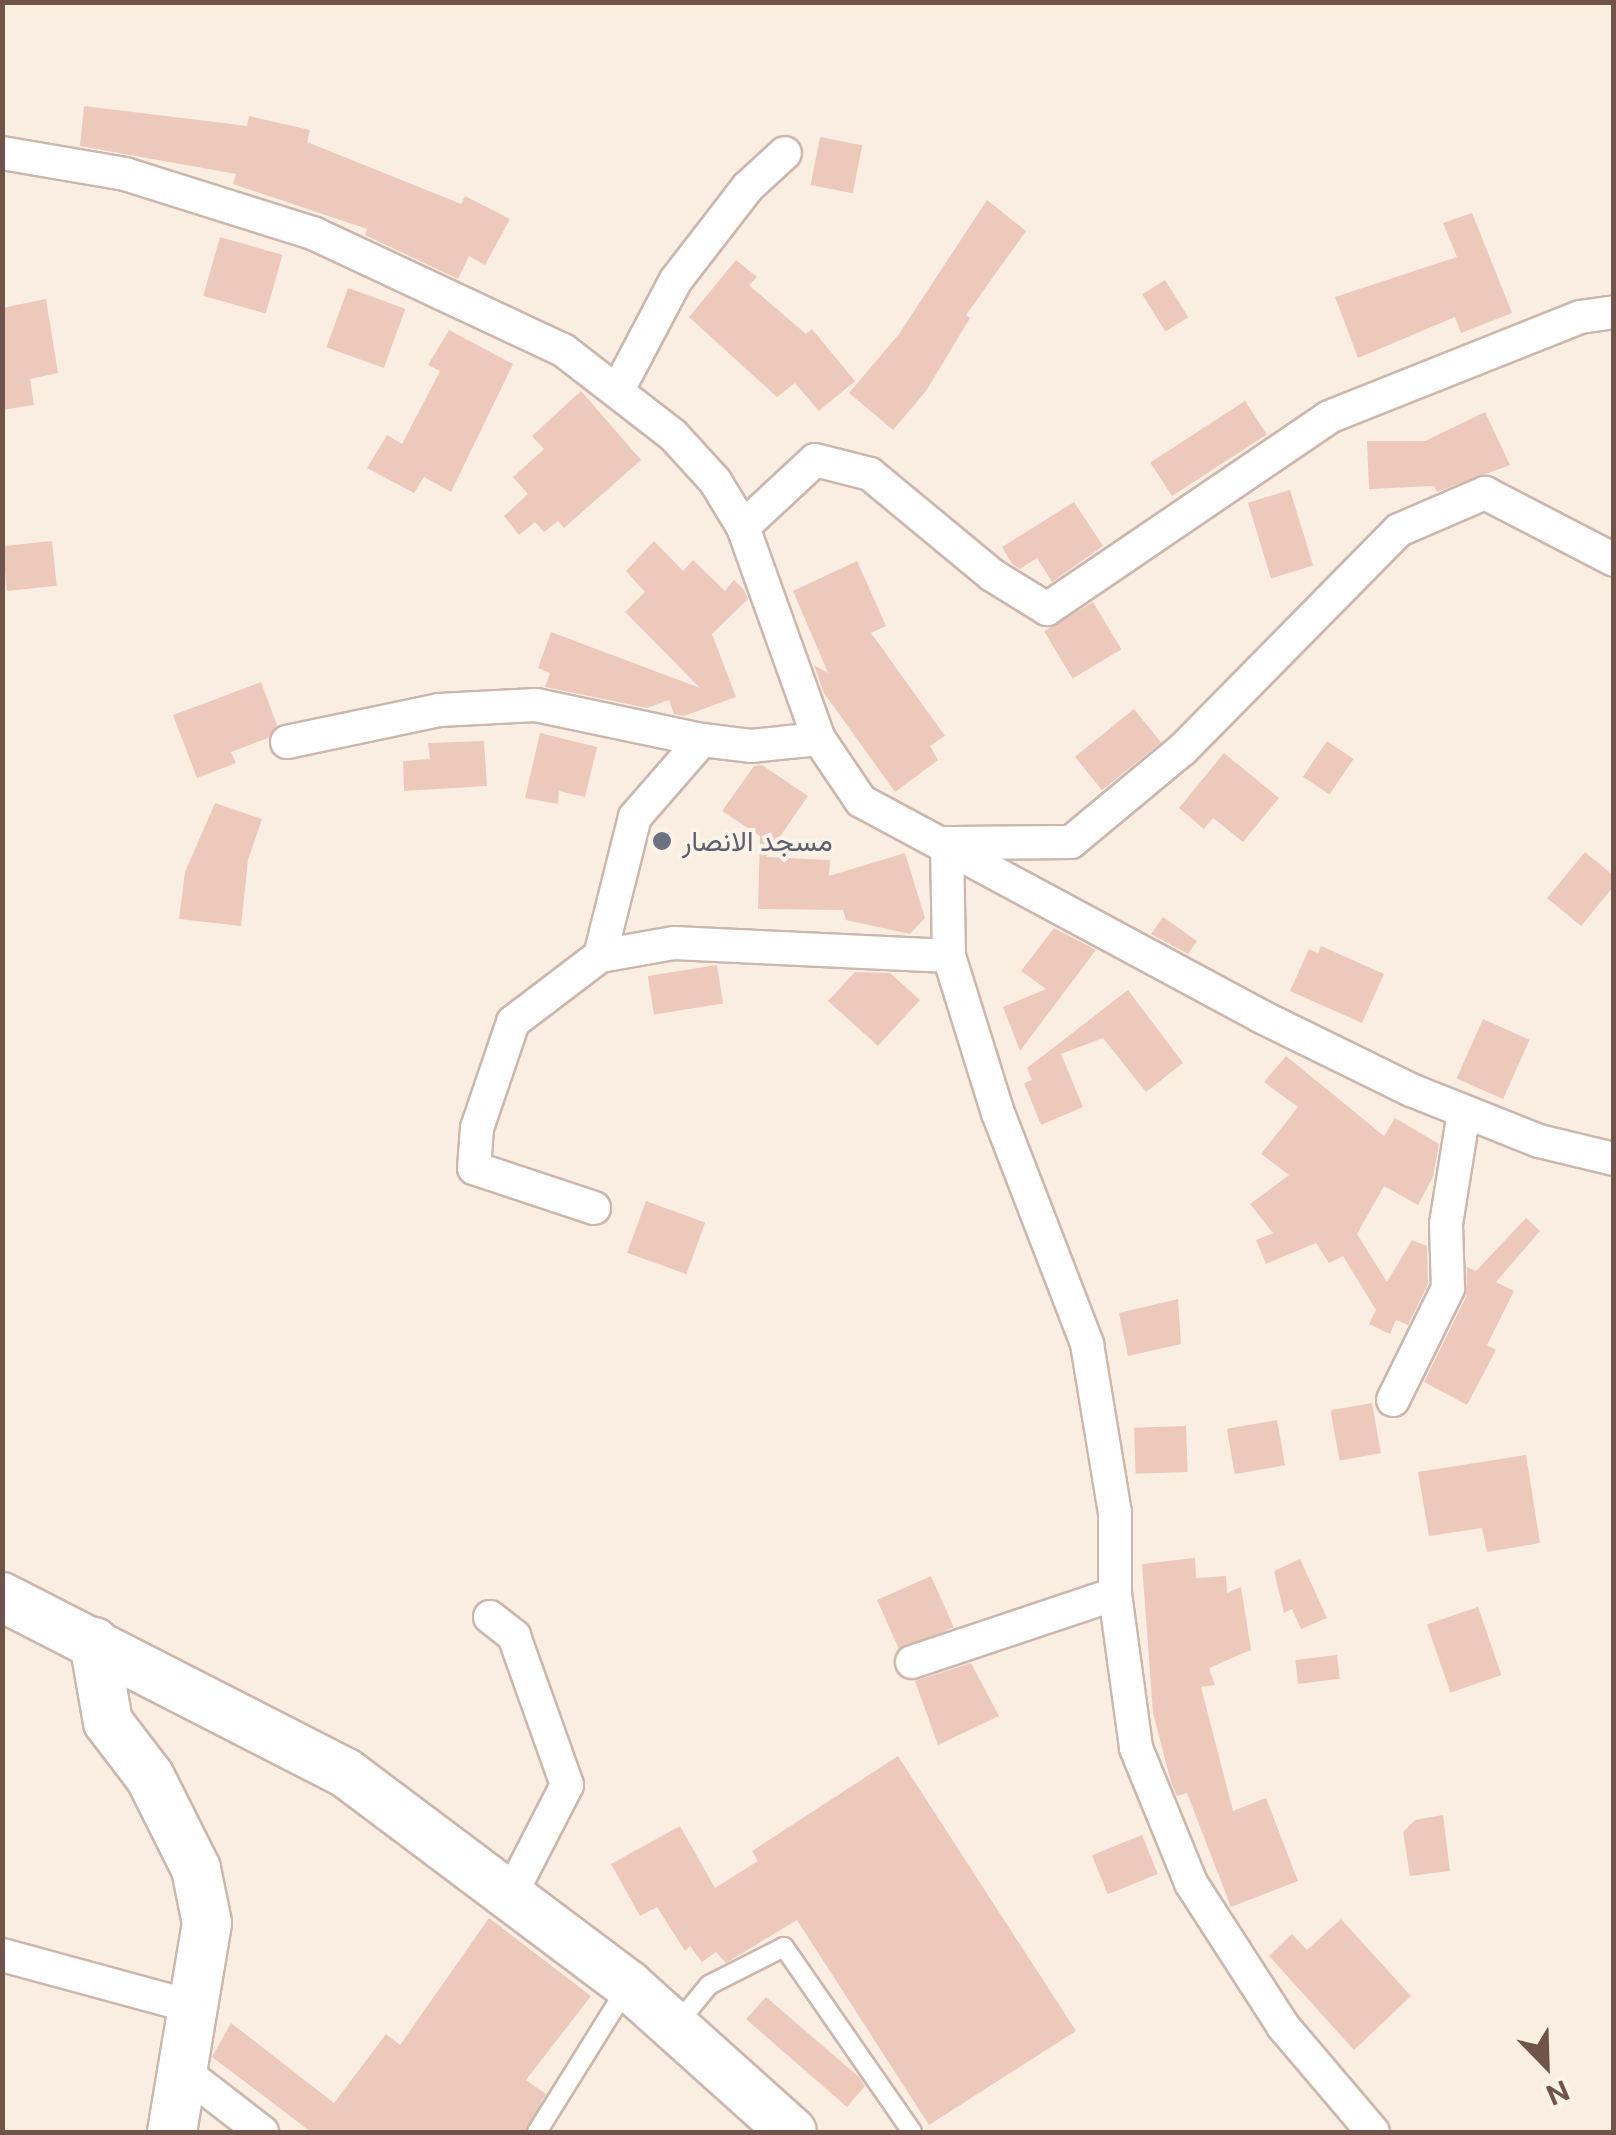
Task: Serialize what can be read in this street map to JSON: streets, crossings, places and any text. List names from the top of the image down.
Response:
{
  "places": ["مسجد الانصار"],
  "north": "bottom right"
}
